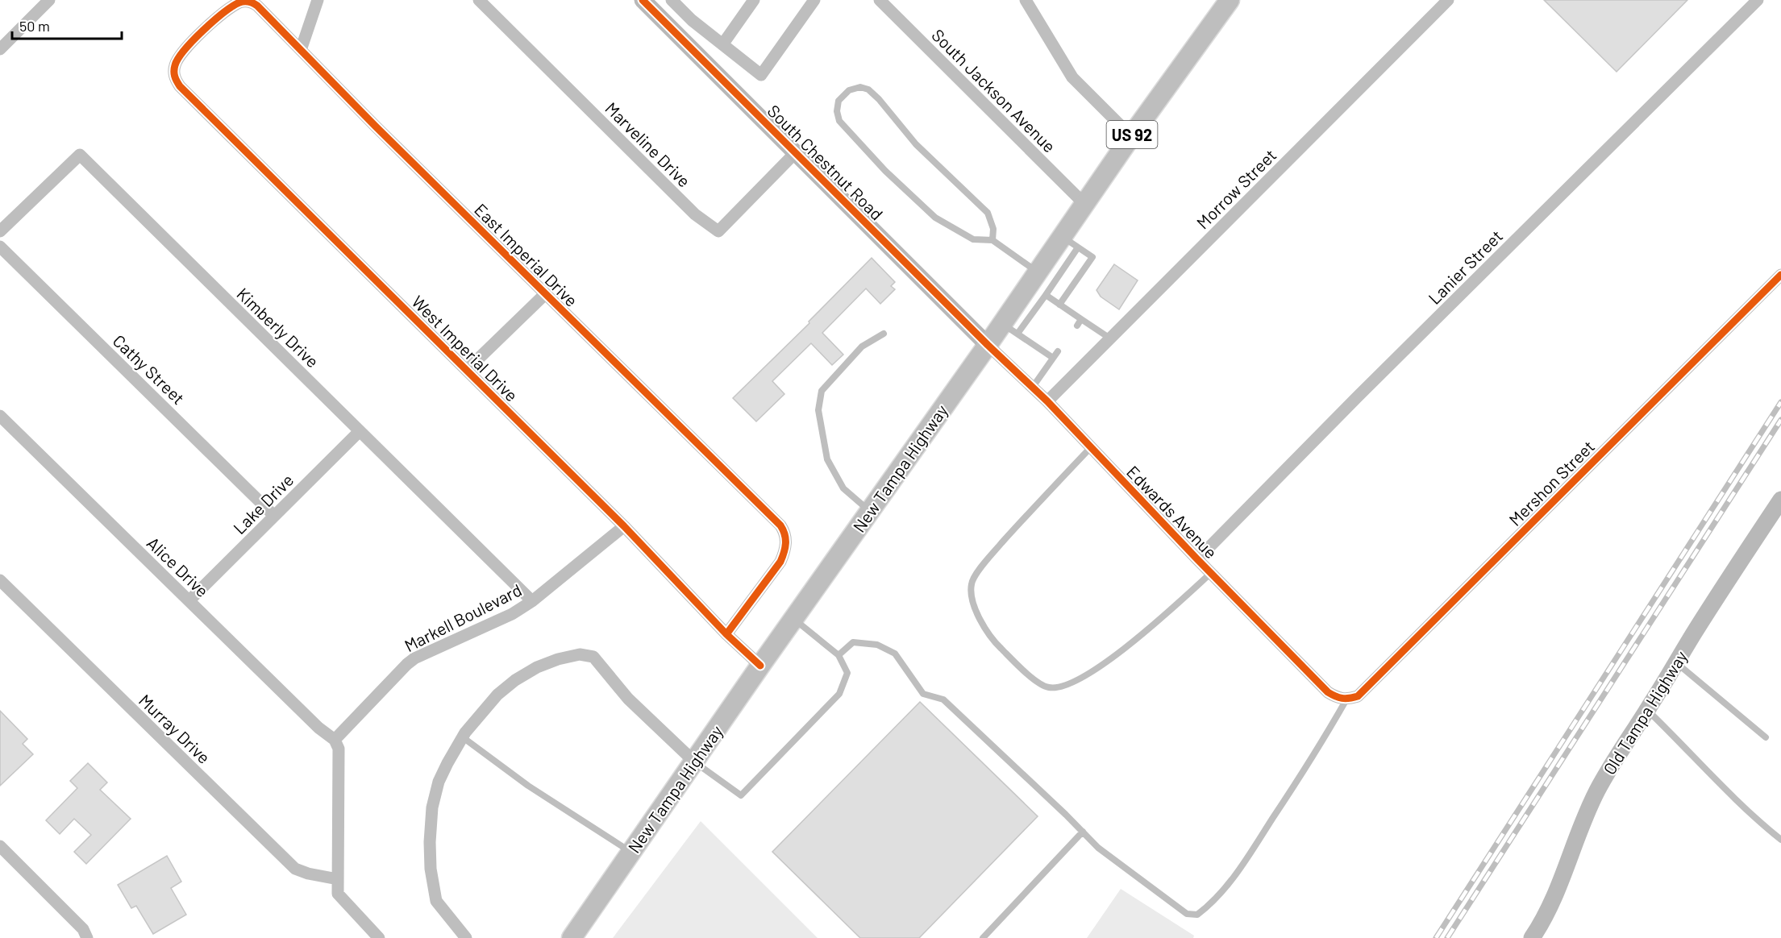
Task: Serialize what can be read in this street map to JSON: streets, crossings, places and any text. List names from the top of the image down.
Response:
{
  "streets": {
    "main road": [
      "US 92",
      "South Chestnut Road",
      "New Tampa Highway",
      "Old Tampa Highway"
    ],
    "street": [
      "South Jackson Avenue",
      "Marveline Drive",
      "Morrow Street",
      "East Imperial Drive",
      "Lanier Street",
      "Kimberly Drive",
      "West Imperial Drive",
      "Cathy Street",
      "Mershon Street",
      "Lake Drive",
      "Edwards Avenue",
      "Alice Drive",
      "Markell Boulevard",
      "Murray Drive"
    ]
  },
  "crossings": [
    ["South Jackson Avenue", "New Tampa Highway"],
    ["Marveline Drive", "South Chestnut Road"],
    ["South Chestnut Road", "New Tampa Highway"],
    ["South Chestnut Road", "Edwards Avenue"],
    ["Morrow Street", "Edwards Avenue"],
    ["East Imperial Drive", "West Imperial Drive"],
    ["Lanier Street", "Edwards Avenue"],
    ["Kimberly Drive", "Lake Drive"],
    ["Kimberly Drive", "Markell Boulevard"],
    ["West Imperial Drive", "New Tampa Highway"],
    ["West Imperial Drive", "Markell Boulevard"],
    ["Cathy Street", "Lake Drive"],
    ["New Tampa Highway", "Edwards Avenue"],
    ["Mershon Street", "Edwards Avenue"],
    ["Lake Drive", "Alice Drive"],
    ["Alice Drive", "Markell Boulevard"]
  ],
  "scale_bar": "50 m"
}
